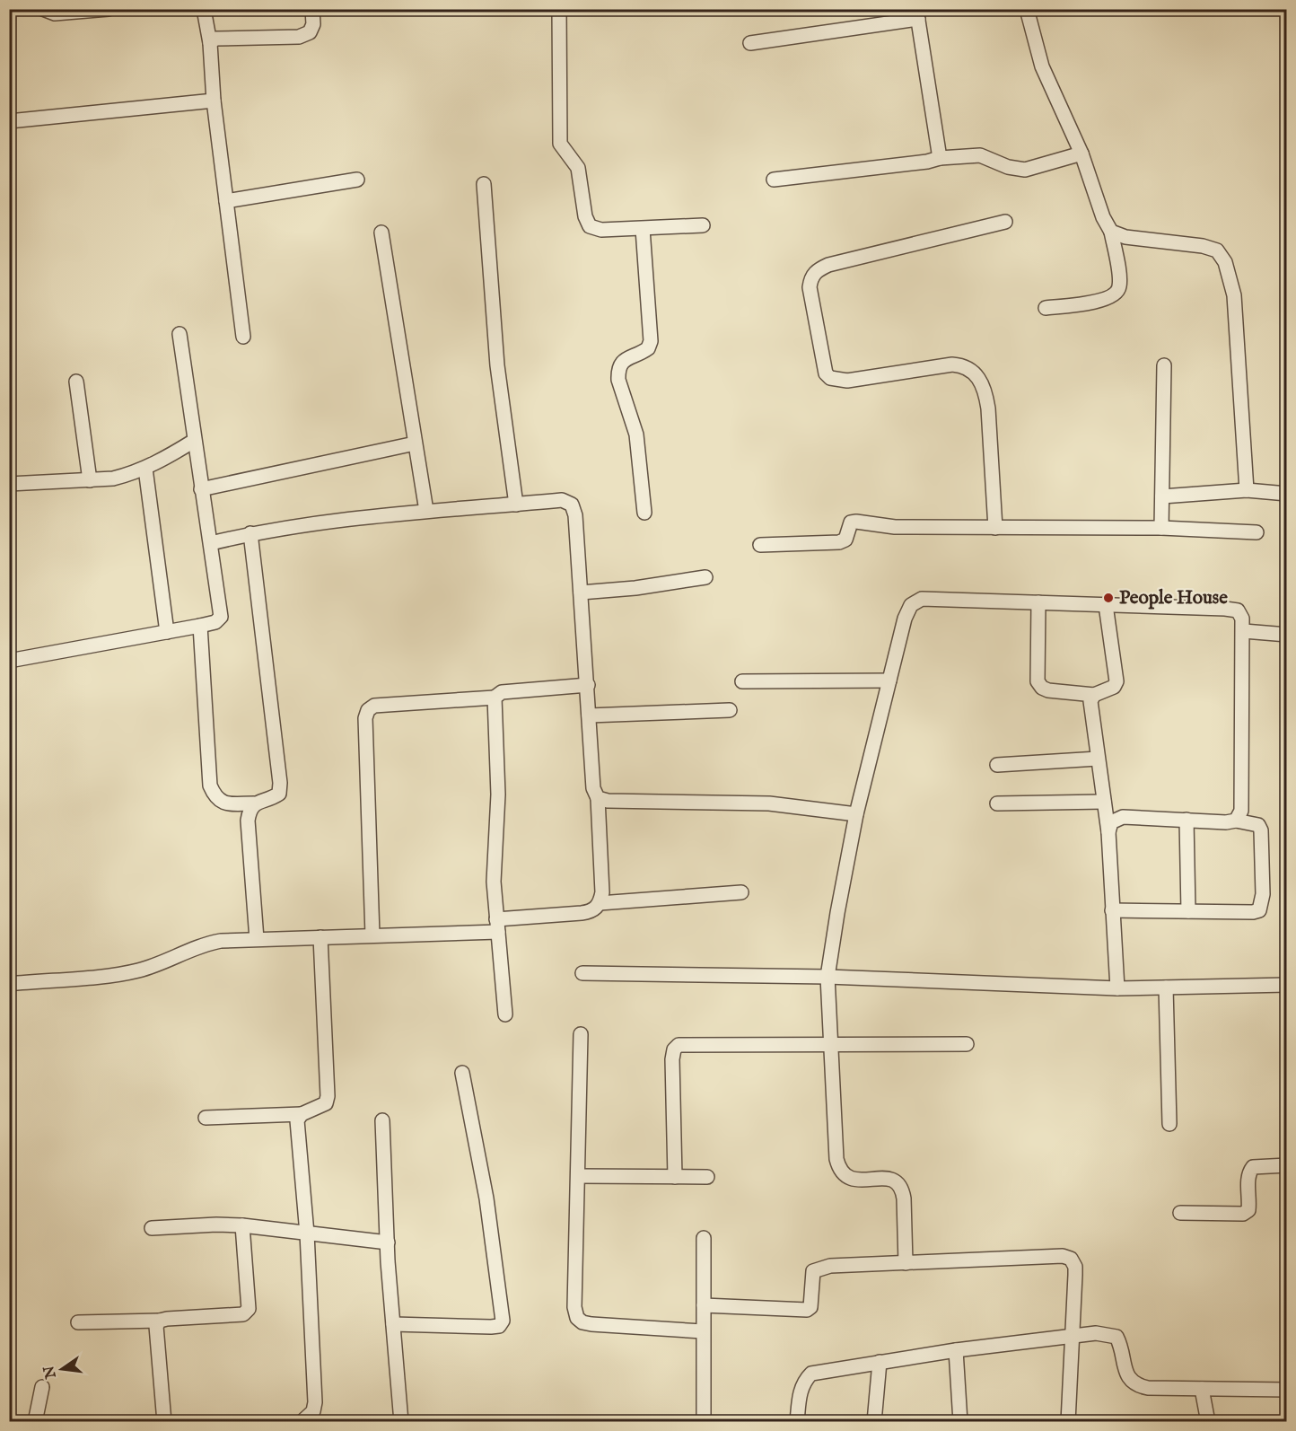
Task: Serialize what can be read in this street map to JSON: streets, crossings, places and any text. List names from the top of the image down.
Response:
{
  "places": ["People House"],
  "north": "left"
}
